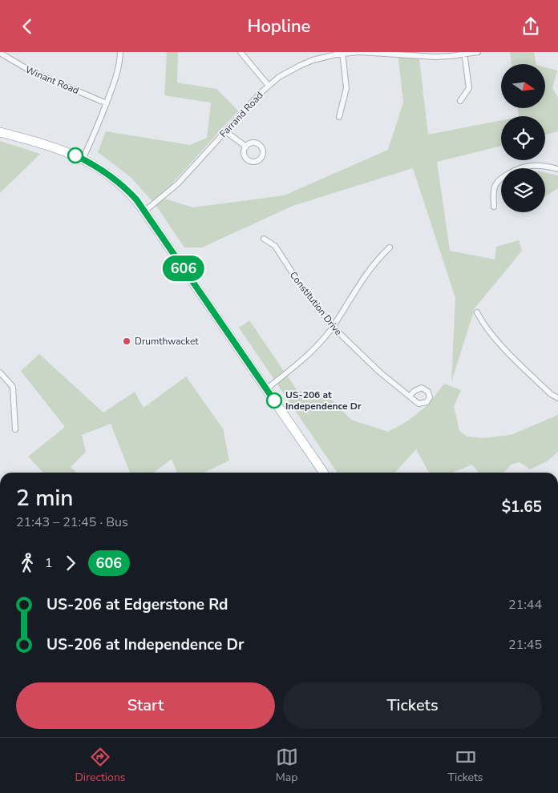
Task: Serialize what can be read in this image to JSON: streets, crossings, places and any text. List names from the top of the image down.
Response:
{
  "streets": {
    "street": ["Winant Road", "Farrand Road", "Constitution Drive"]
  },
  "places": ["Drumthwacket", "US-206 at Independence Dr"],
  "lines": ["bus line 606"],
  "north": "right",
  "page": {
    "header": "Hopline",
    "on_map": "606",
    "heading": ["2 min", "21:43 – 21:45 · Bus", "$1.65"],
    "legs": ["1", "606"],
    "list": [
      {
        "name": "US-206 at Edgerstone Rd",
        "value": "21:44"
      },
      {
        "name": "US-206 at Independence Dr",
        "value": "21:45"
      }
    ],
    "buttons": ["Start", "Tickets"],
    "tabs": ["Directions", "Map", "Tickets"]
  }
}
